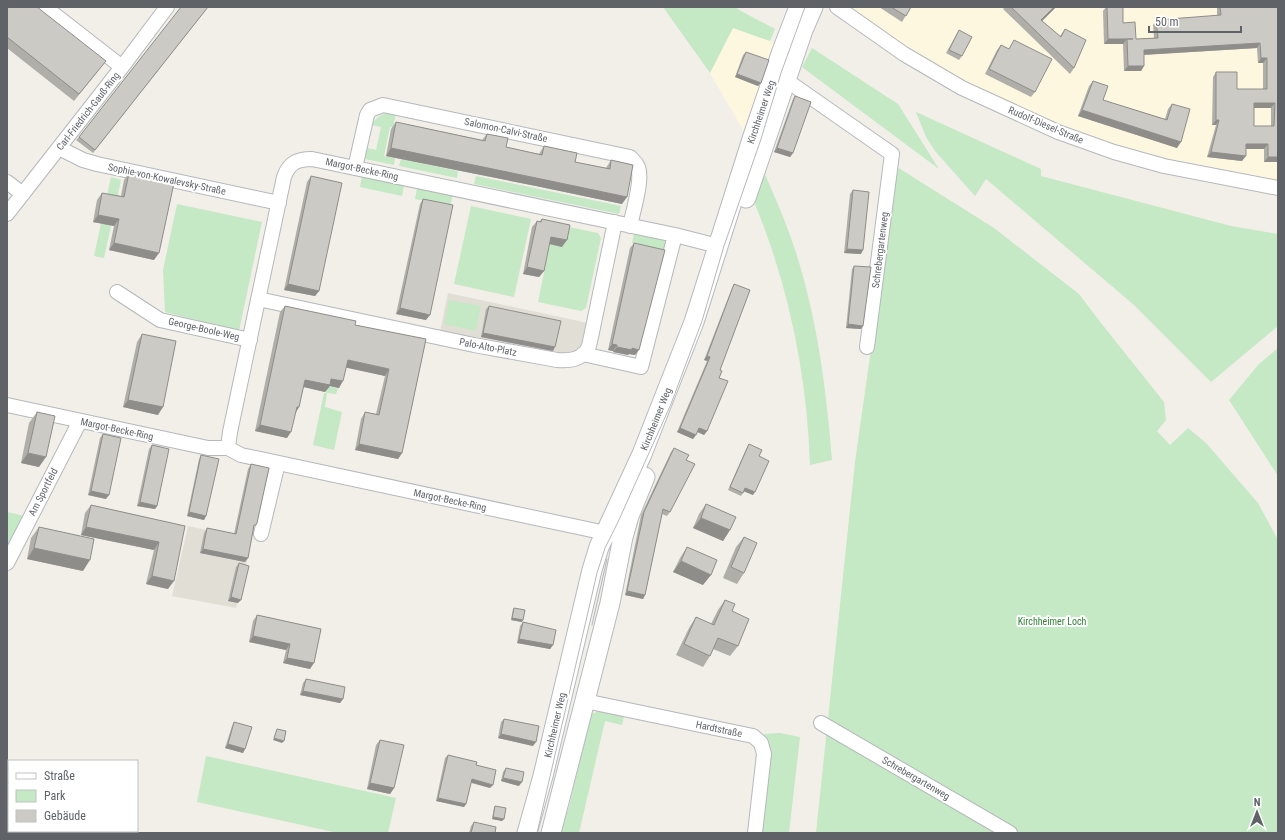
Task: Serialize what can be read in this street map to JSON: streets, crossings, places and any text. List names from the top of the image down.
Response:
{
  "streets": {
    "street": [
      "Carl-Friedrich-Gauß-Ring",
      "Kirchheimer Weg",
      "Rudolf-Diesel-Straße",
      "Salomon-Calvi-Straße",
      "Margot-Becke-Ring",
      "Sophie-von-Kowalevsky-Straße",
      "Schrebergartenweg",
      "George-Boole-Weg",
      "Palo-Alto-Platz",
      "Am Sportfeld",
      "Hardtstraße"
    ]
  },
  "crossings": [
    ["Carl-Friedrich-Gauß-Ring", "Sophie-von-Kowalevsky-Straße"],
    ["Kirchheimer Weg", "Margot-Becke-Ring"],
    ["Kirchheimer Weg", "Schrebergartenweg"],
    ["Kirchheimer Weg", "Hardtstraße"],
    ["Salomon-Calvi-Straße", "Margot-Becke-Ring"],
    ["Margot-Becke-Ring", "Sophie-von-Kowalevsky-Straße"],
    ["Margot-Becke-Ring", "George-Boole-Weg"],
    ["Margot-Becke-Ring", "Palo-Alto-Platz"],
    ["Margot-Becke-Ring", "Am Sportfeld"]
  ],
  "parks": ["Kirchheimer Loch"],
  "legend": ["Straße", "Park", "Gebäude"],
  "scale_bar": "50 m",
  "north": "top"
}
